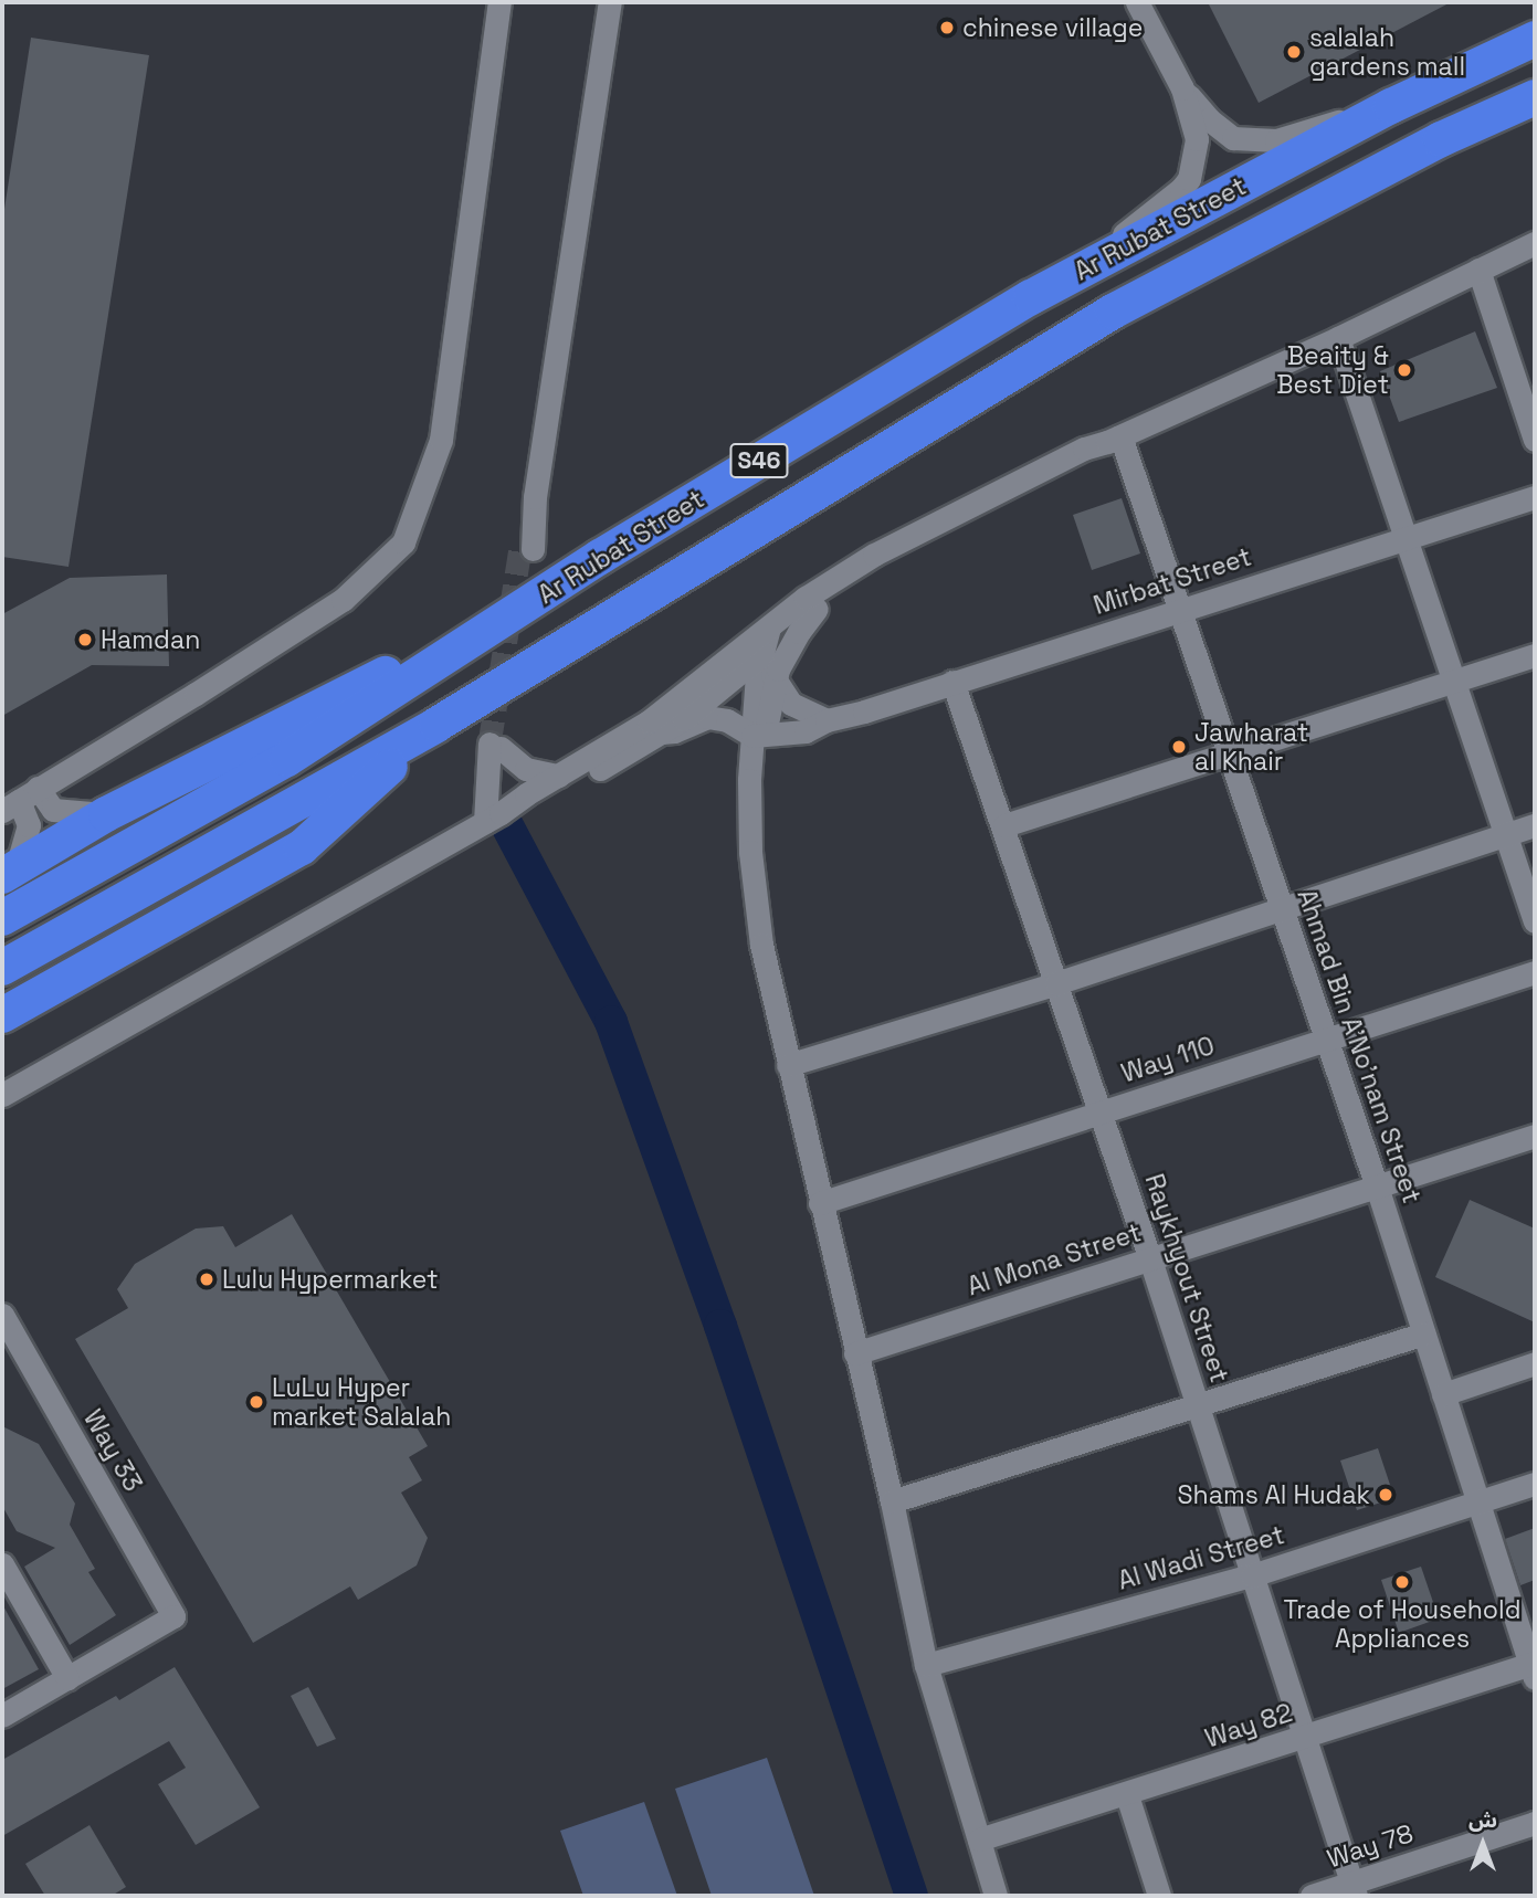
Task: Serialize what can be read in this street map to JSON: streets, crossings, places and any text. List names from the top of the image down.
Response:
{
  "streets": {
    "highway": ["Ar Rubat Street", "S46"],
    "street": [
      "Mirbat Street",
      "Ahmad Bin A'No'nam Street",
      "Way 110",
      "Al Mona Street",
      "Raykhyout Street",
      "Way 33",
      "Al Wadi Street",
      "Way 82",
      "Way 78"
    ]
  },
  "crossings": [
    ["Mirbat Street", "Ahmad Bin A'No'nam Street"],
    ["Mirbat Street", "Raykhyout Street"],
    ["Ahmad Bin A'No'nam Street", "Way 110"],
    ["Ahmad Bin A'No'nam Street", "Al Mona Street"],
    ["Ahmad Bin A'No'nam Street", "Al Wadi Street"],
    ["Ahmad Bin A'No'nam Street", "Way 82"],
    ["Way 110", "Raykhyout Street"],
    ["Al Mona Street", "Raykhyout Street"],
    ["Raykhyout Street", "Al Wadi Street"],
    ["Raykhyout Street", "Way 82"],
    ["Raykhyout Street", "Way 78"]
  ],
  "places": [
    "chinese village",
    "salalah gardens mall",
    "Beaity & Best Diet",
    "Hamdan",
    "Jawharat al Khair",
    "Lulu Hypermarket",
    "LuLu Hyper market Salalah",
    "Shams Al Hudak",
    "Trade of Household Appliances"
  ],
  "north": "top"
}
